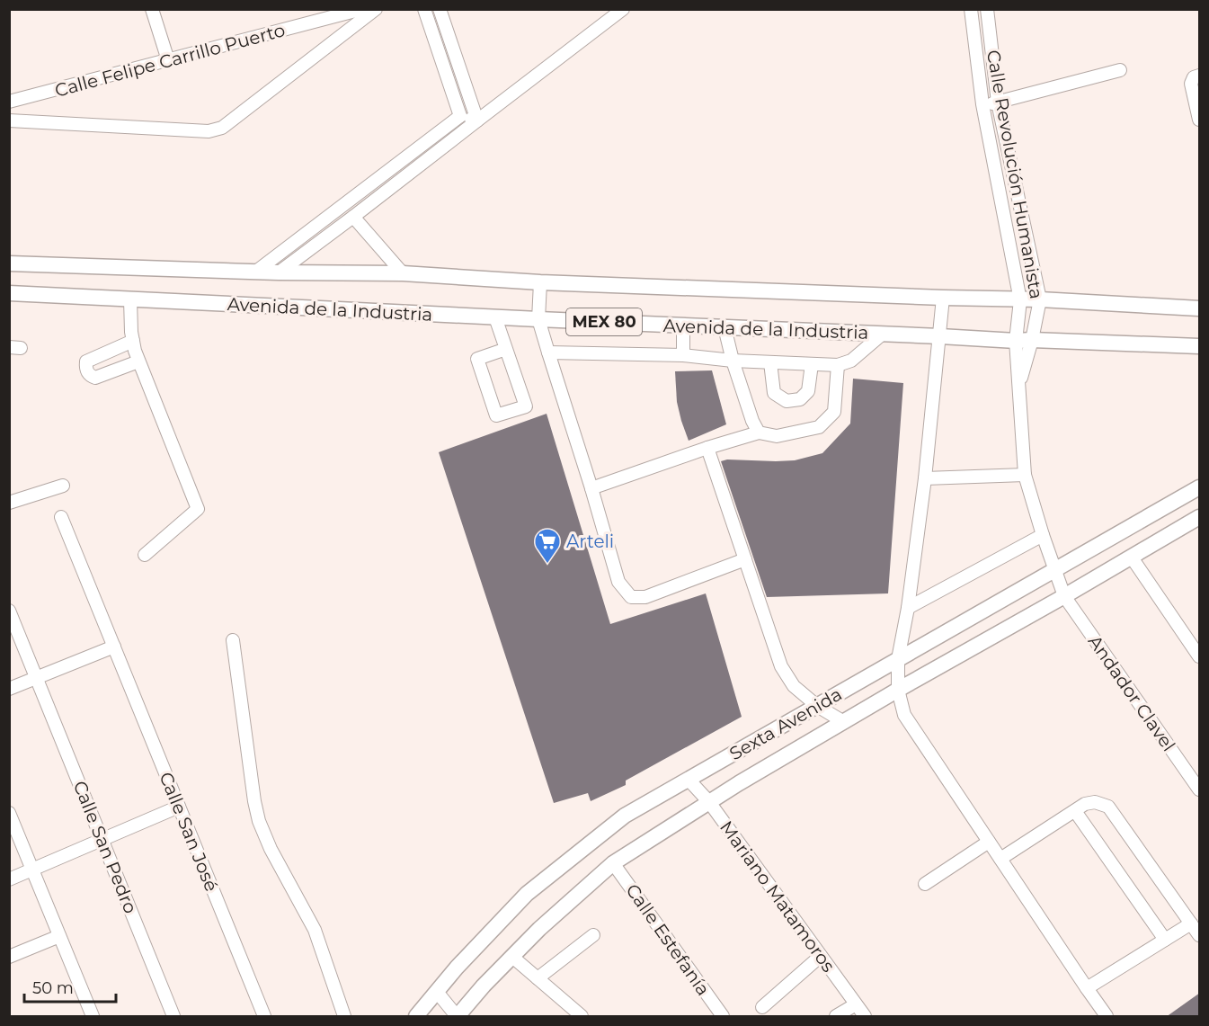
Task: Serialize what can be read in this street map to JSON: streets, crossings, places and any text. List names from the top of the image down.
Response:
{
  "streets": {
    "main road": ["Avenida de la Industria", "MEX 80", "Sexta Avenida"],
    "street": [
      "Calle Felipe Carrillo Puerto",
      "Calle Revolución Humanista",
      "Andador Clavel",
      "Calle San José",
      "Calle San Pedro",
      "Mariano Matamoros",
      "Calle Estefanía"
    ]
  },
  "crossings": [
    ["Calle Revolución Humanista", "Avenida de la Industria"],
    ["Calle Revolución Humanista", "Andador Clavel"],
    ["Andador Clavel", "Sexta Avenida"],
    ["Sexta Avenida", "Mariano Matamoros"],
    ["Sexta Avenida", "Calle Estefanía"]
  ],
  "places": {
    "supermarket": ["Arteli"]
  },
  "scale_bar": "50 m"
}
